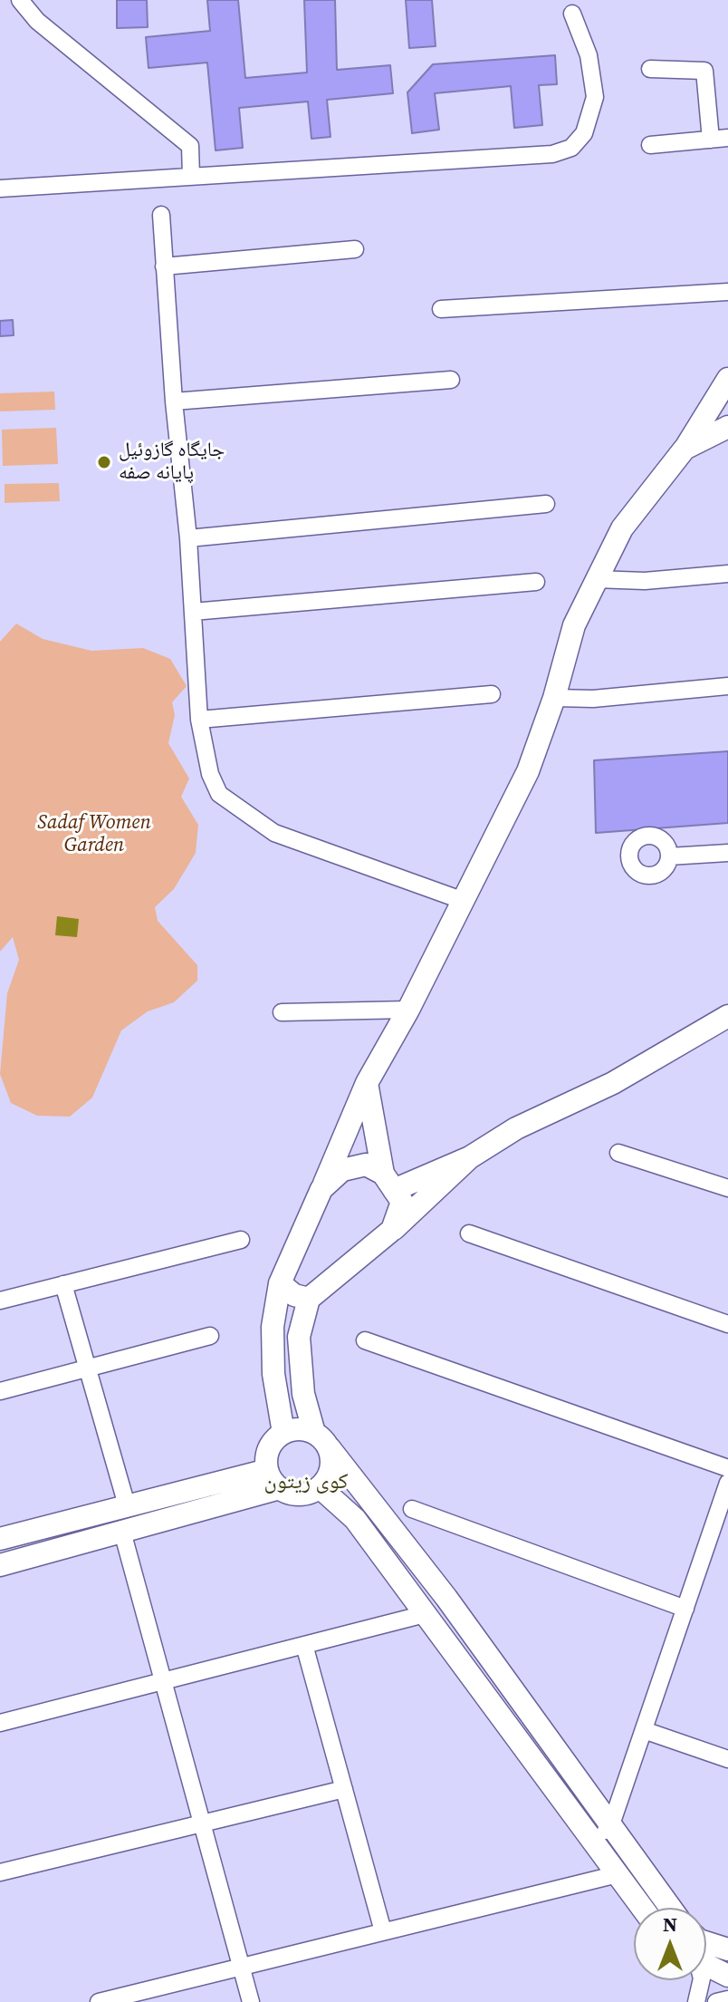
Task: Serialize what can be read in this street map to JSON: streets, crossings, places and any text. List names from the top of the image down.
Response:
{
  "districts": ["کوی زیتون"],
  "parks": ["Sadaf Women Garden"],
  "places": ["جایگاه گازوئیل پایانه صفه"],
  "north": "top"
}
